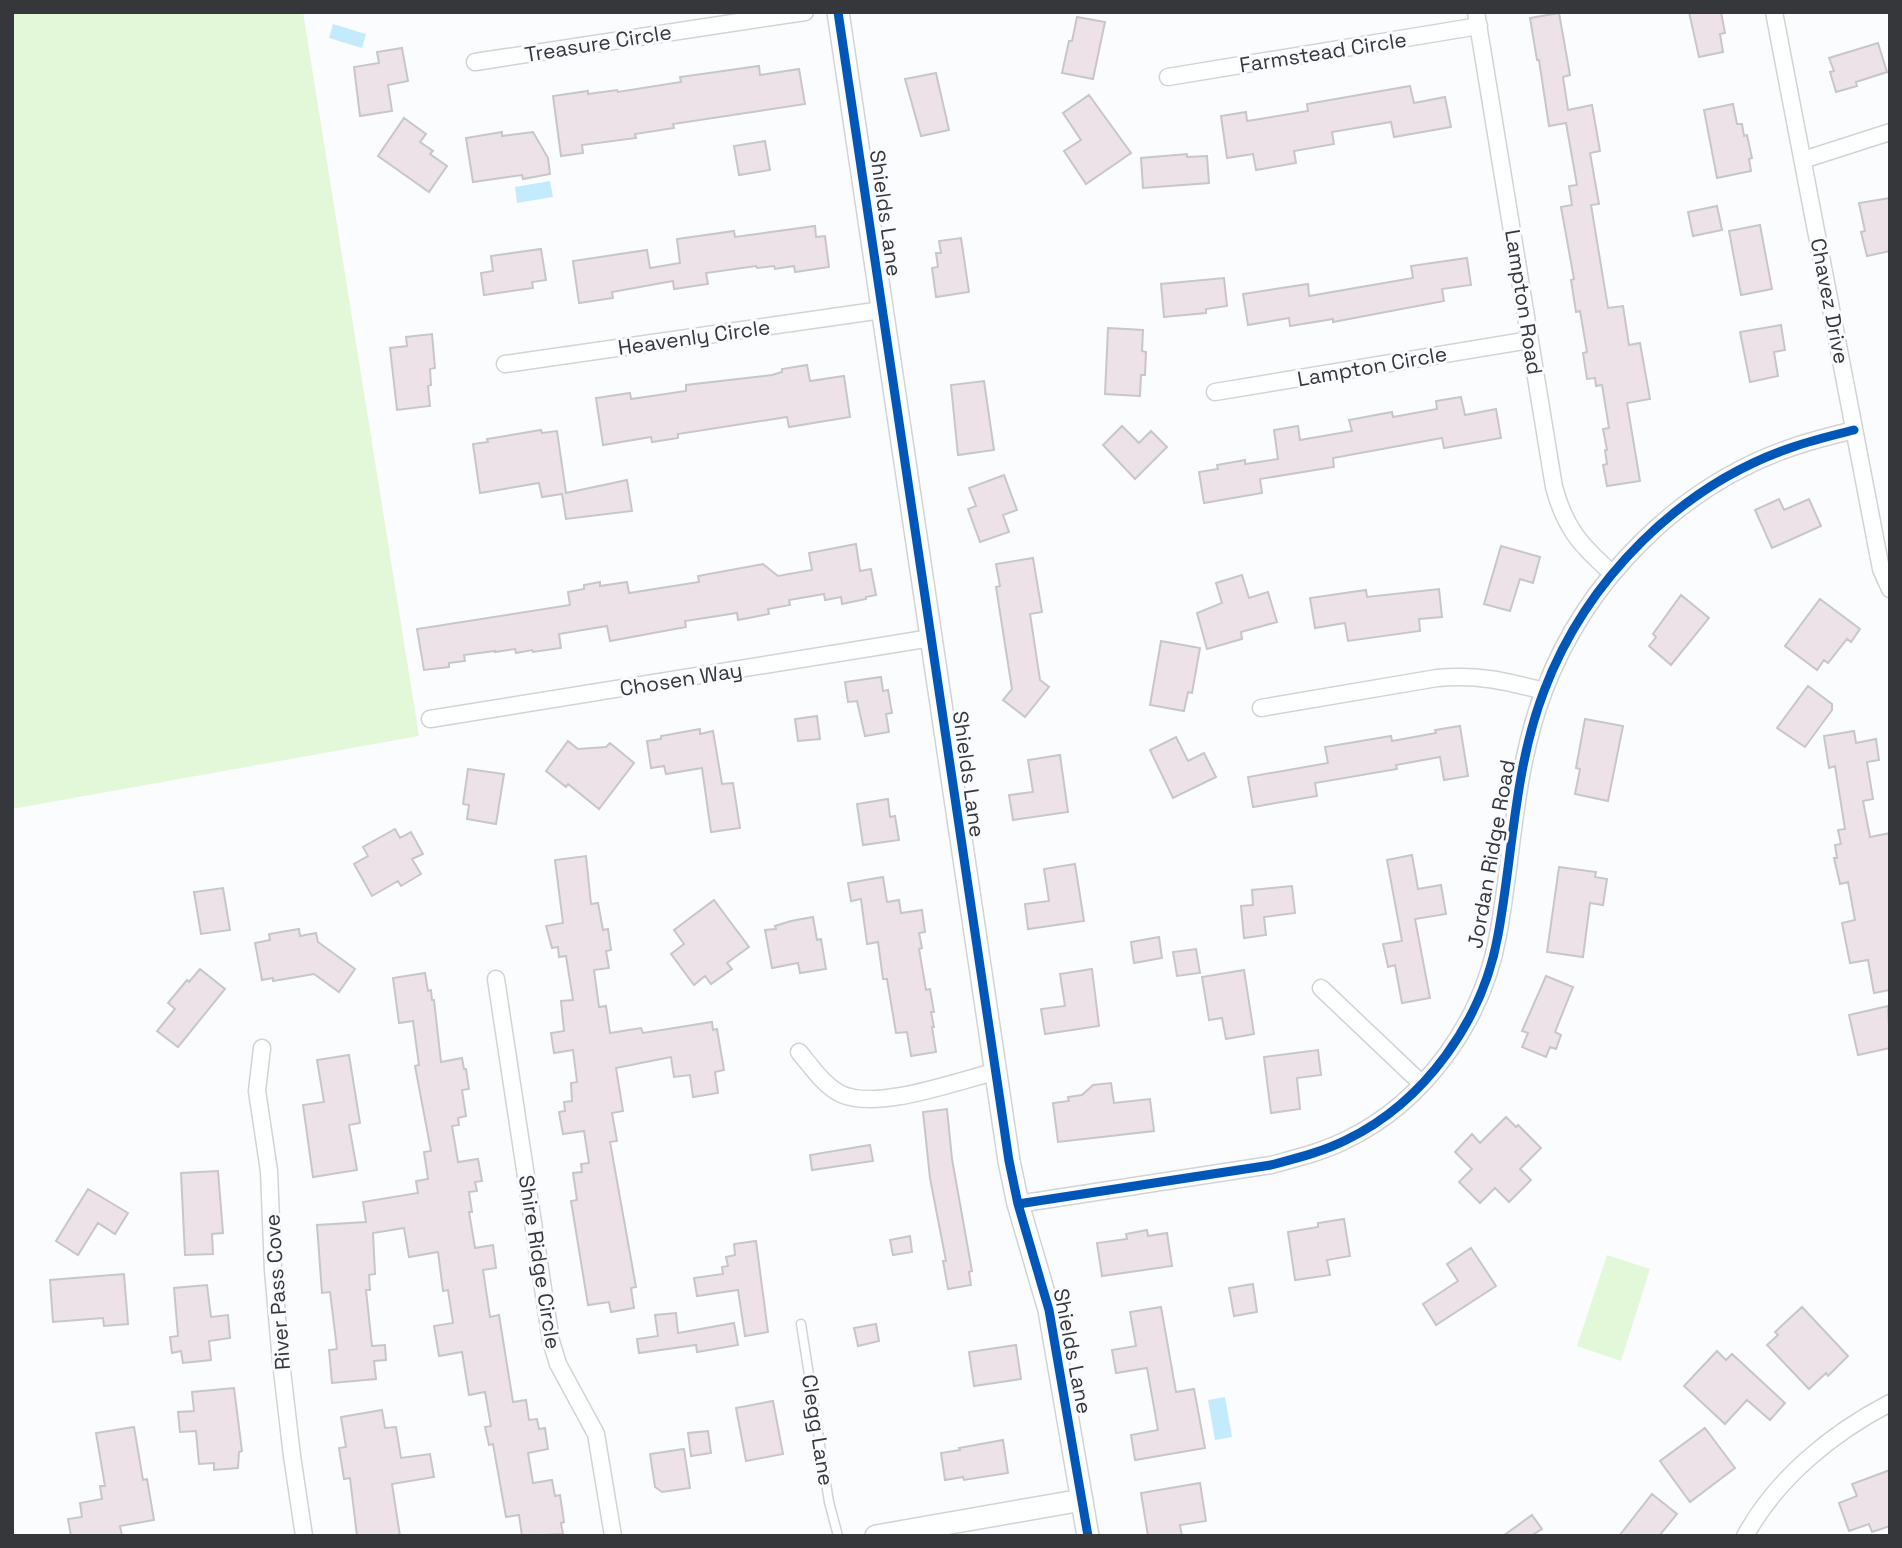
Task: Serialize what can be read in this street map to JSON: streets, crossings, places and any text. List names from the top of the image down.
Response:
{
  "streets": {
    "main road": ["Shields Lane"],
    "street": [
      "Treasure Circle",
      "Farmstead Circle",
      "Chavez Drive",
      "Lampton Road",
      "Heavenly Circle",
      "Lampton Circle",
      "Chosen Way",
      "Jordan Ridge Road",
      "Shire Ridge Circle",
      "River Pass Cove"
    ],
    "lane": ["Clegg Lane"]
  },
  "crossings": [
    ["Farmstead Circle", "Lampton Road"],
    ["Shields Lane", "Heavenly Circle"],
    ["Shields Lane", "Chosen Way"],
    ["Shields Lane", "Jordan Ridge Road"],
    ["Chavez Drive", "Jordan Ridge Road"],
    ["Lampton Road", "Lampton Circle"],
    ["Lampton Road", "Jordan Ridge Road"]
  ]
}
